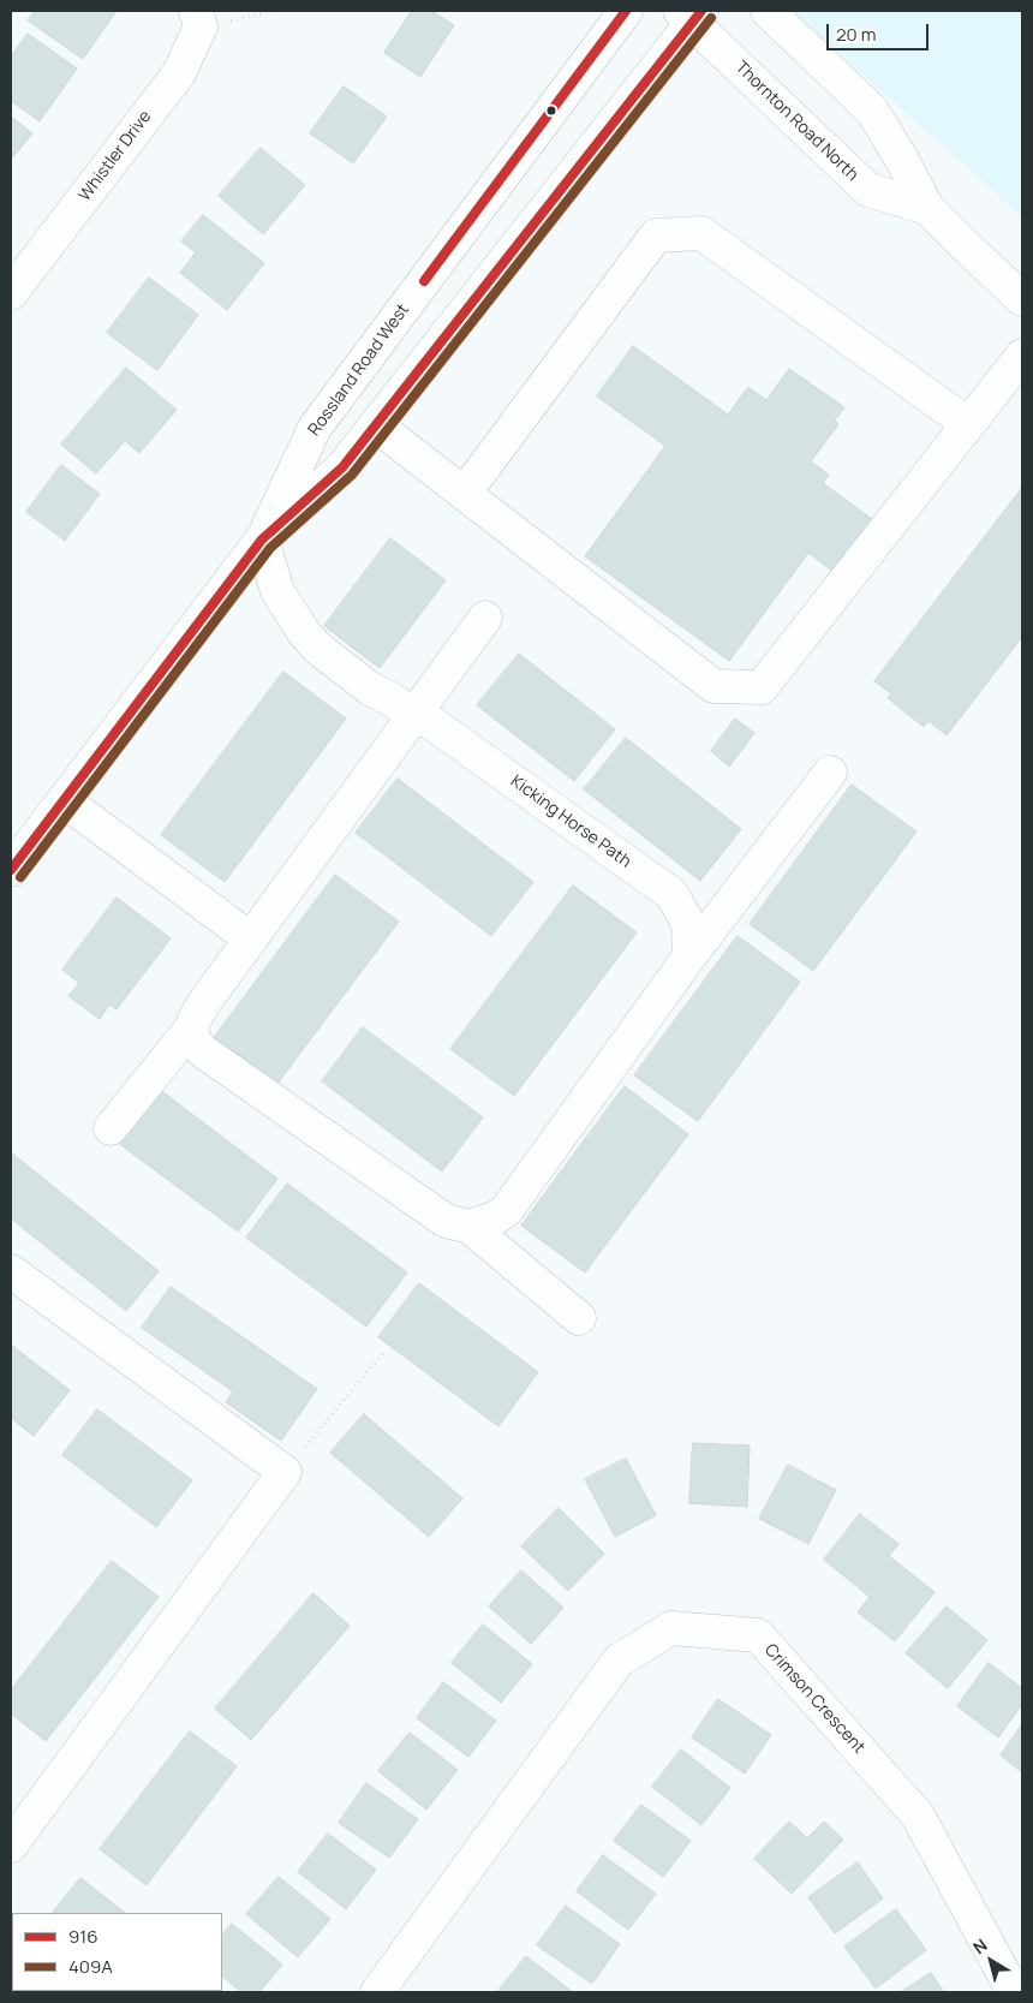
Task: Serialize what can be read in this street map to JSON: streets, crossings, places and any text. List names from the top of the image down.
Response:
{
  "streets": {
    "street": [
      "Thornton Road North",
      "Whistler Drive",
      "Rossland Road West",
      "Kicking Horse Path",
      "Crimson Crescent"
    ]
  },
  "crossings": [
    ["Thornton Road North", "Rossland Road West"],
    ["Rossland Road West", "Kicking Horse Path"]
  ],
  "lines": ["transit line 916", "transit line 409A"],
  "legend": ["916", "409A"],
  "scale_bar": "20 m",
  "north": "top left"
}
